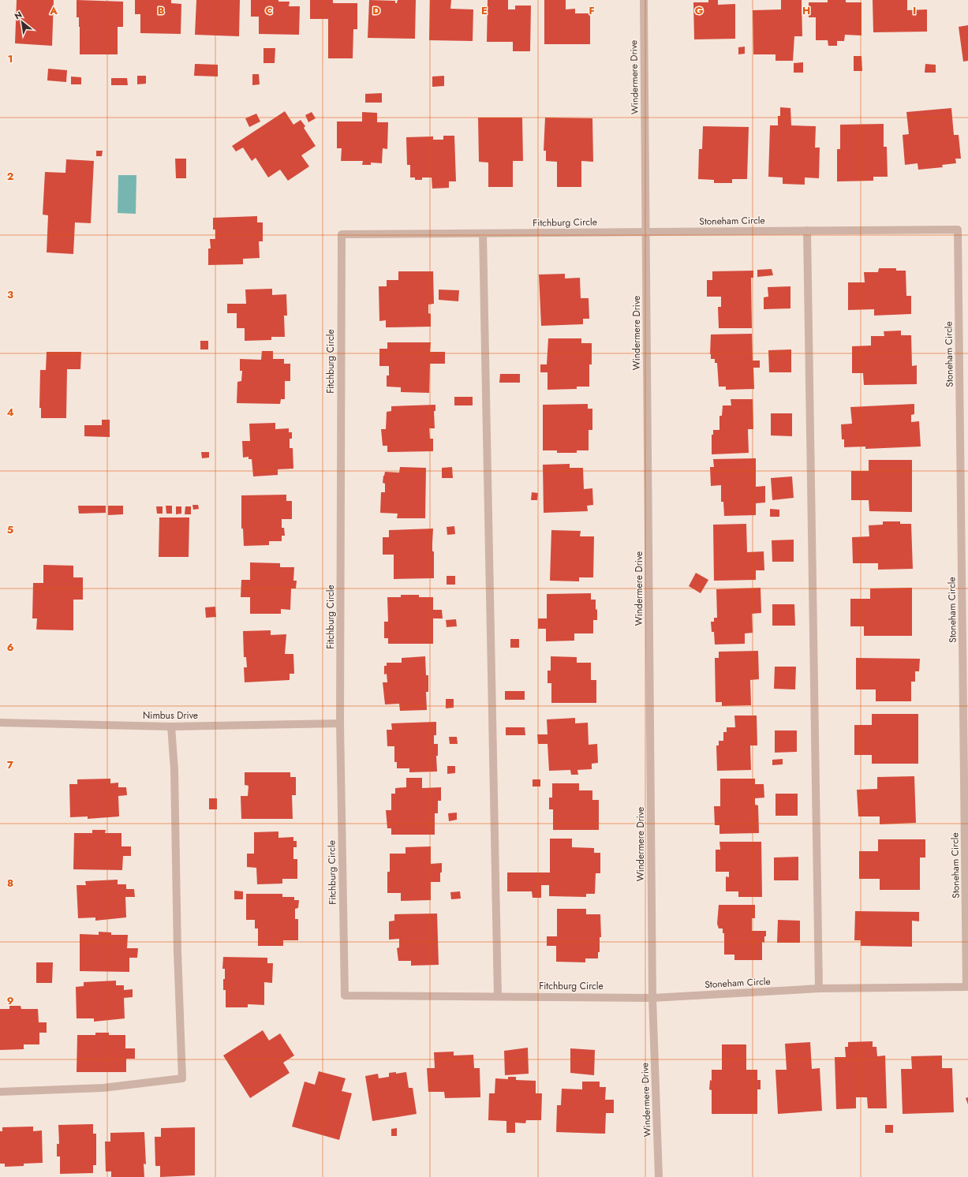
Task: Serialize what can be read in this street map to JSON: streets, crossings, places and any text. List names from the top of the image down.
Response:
{
  "streets": {
    "street": [
      "Windermere Drive",
      "Stoneham Circle",
      "Fitchburg Circle",
      "Nimbus Drive"
    ]
  },
  "crossings": [
    ["Windermere Drive", "Stoneham Circle"],
    ["Windermere Drive", "Fitchburg Circle"],
    ["Stoneham Circle", "Fitchburg Circle"],
    ["Fitchburg Circle", "Nimbus Drive"]
  ],
  "north": "top left",
  "grid": {
    "columns": [
      "A",
      "B",
      "C",
      "D",
      "E",
      "F",
      "G",
      "H",
      "I"
    ],
    "rows": [
      "1",
      "2",
      "3",
      "4",
      "5",
      "6",
      "7",
      "8",
      "9"
    ]
  }
}
